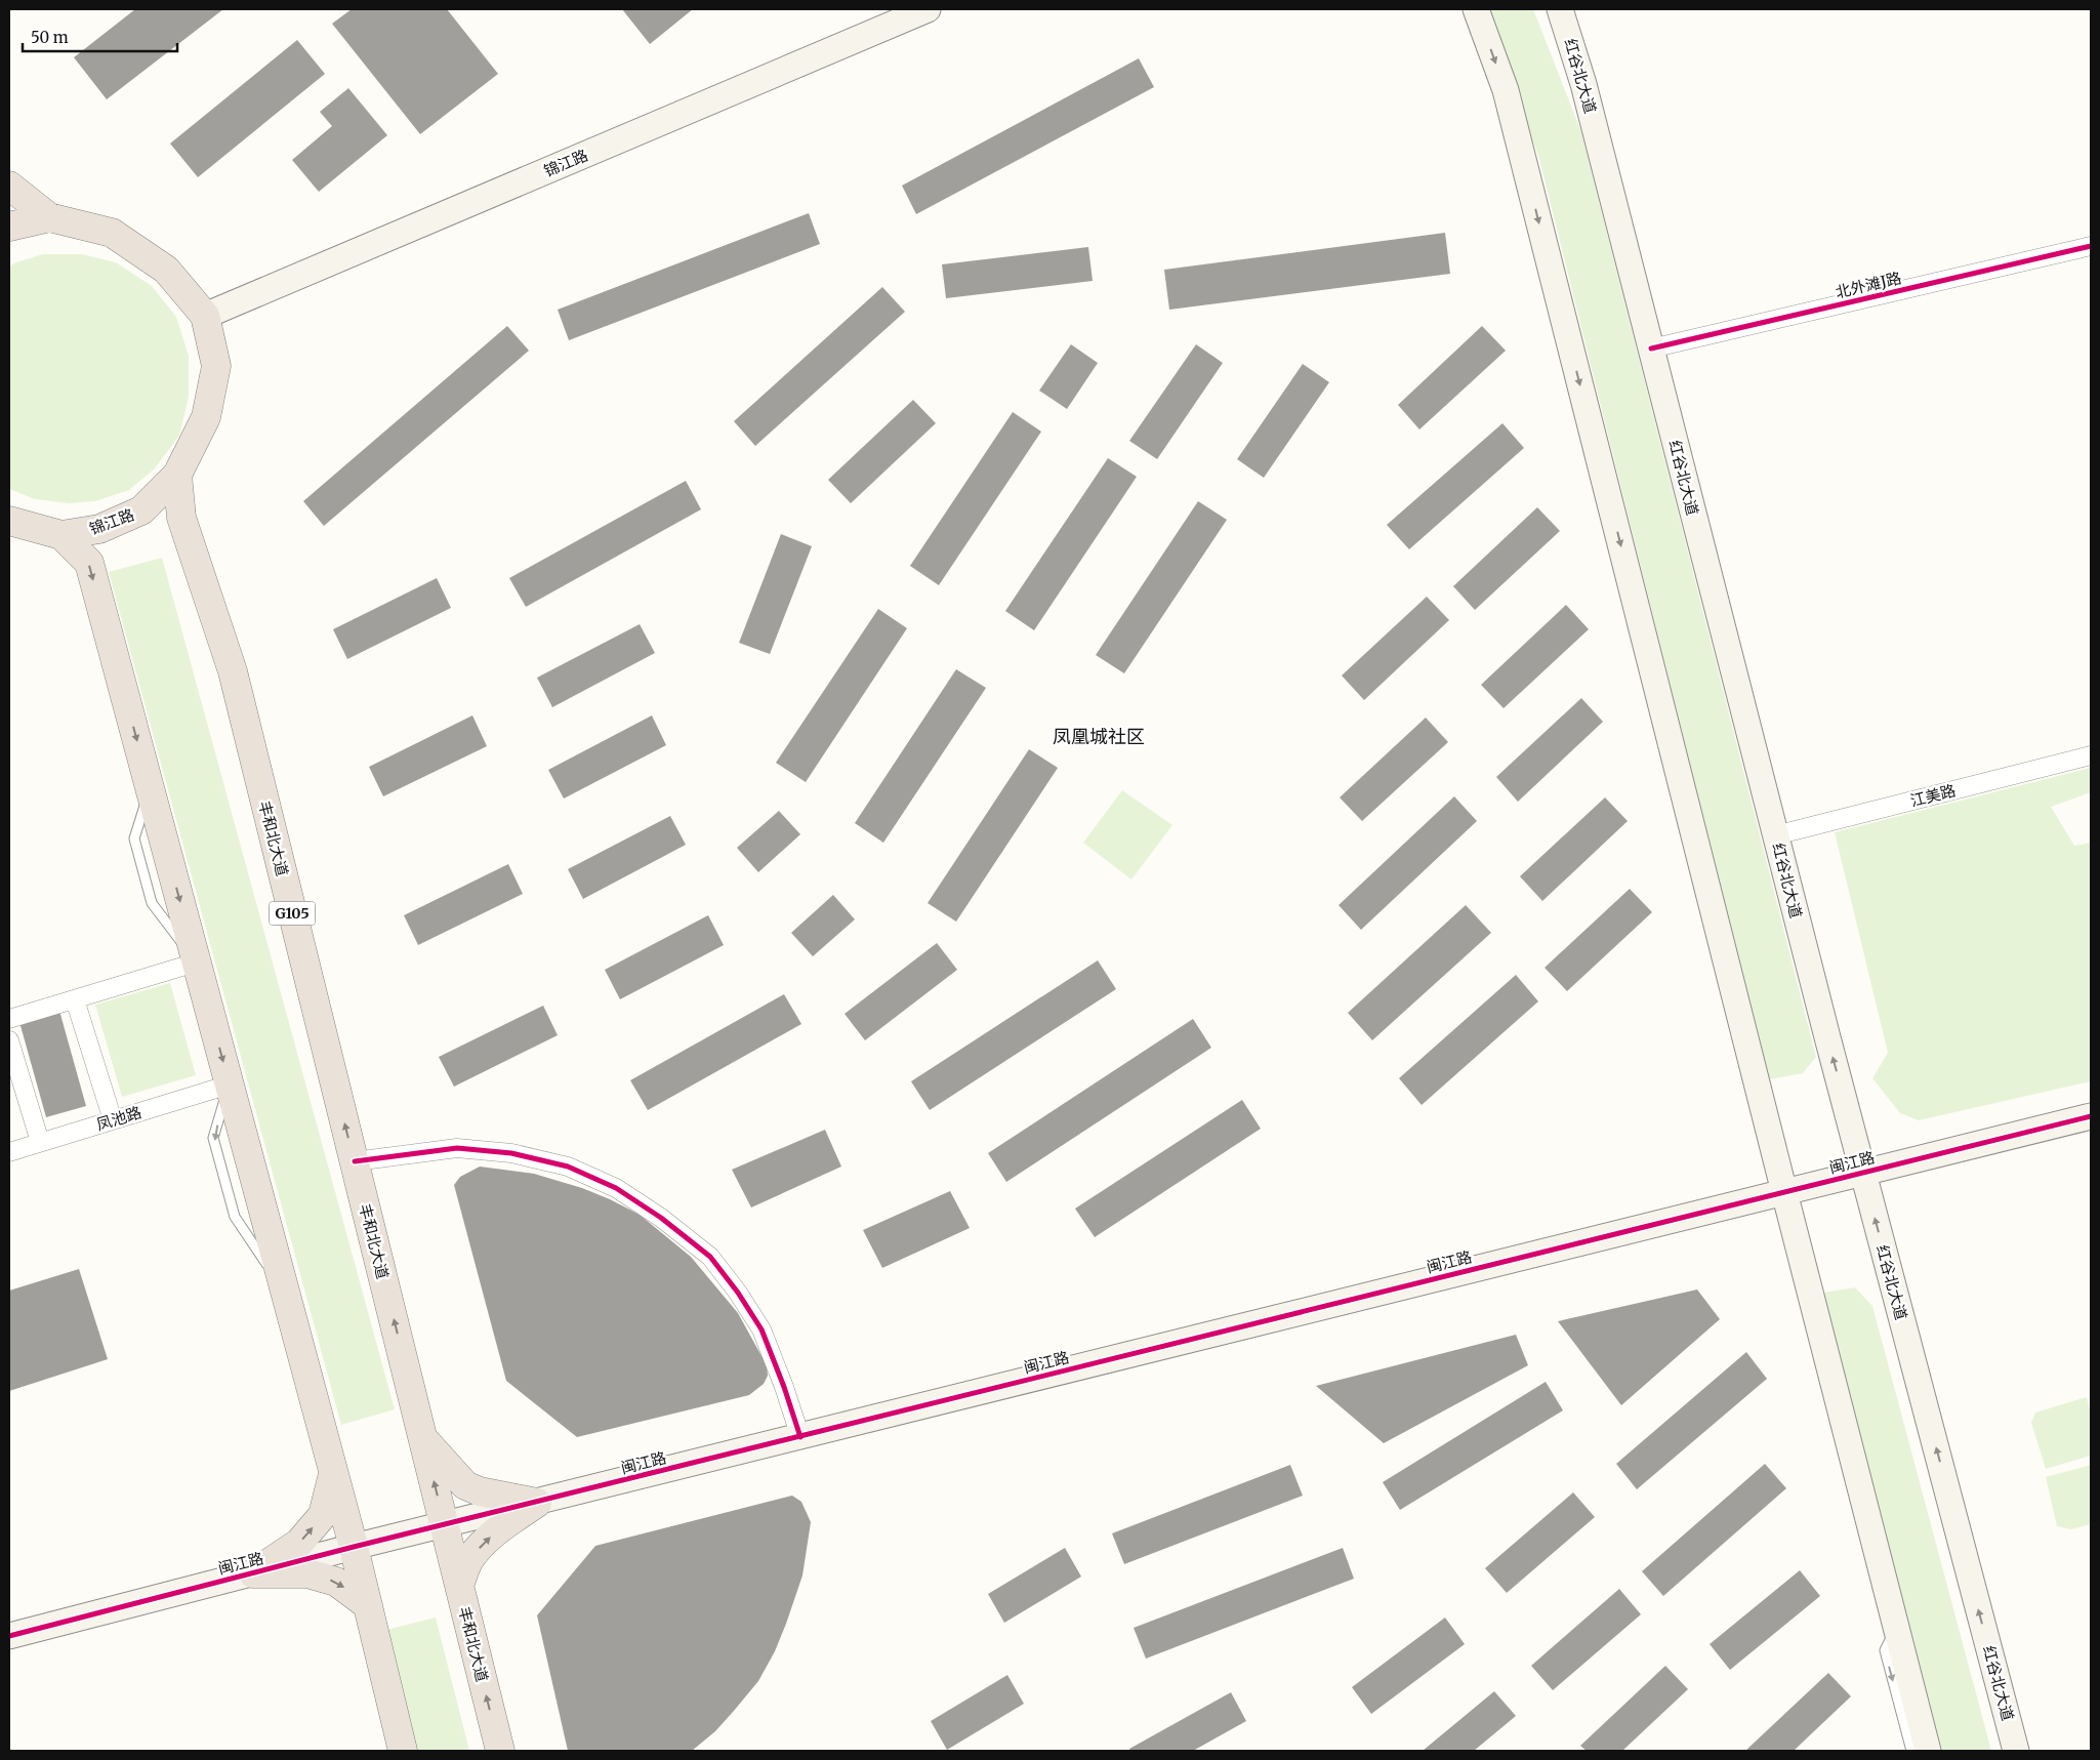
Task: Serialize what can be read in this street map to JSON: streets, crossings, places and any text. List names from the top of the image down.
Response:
{
  "streets": {
    "highway": ["锦江路", "丰和北大道", "G105"],
    "main road": ["红谷北大道", "闽江路"],
    "street": ["北外滩J路", "江美路", "凤池路"]
  },
  "crossings": [
    ["红谷北大道", "北外滩J路"],
    ["红谷北大道", "江美路"],
    ["红谷北大道", "闽江路"],
    ["锦江路", "丰和北大道"],
    ["丰和北大道", "闽江路"]
  ],
  "districts": ["凤凰城社区"],
  "scale_bar": "50 m"
}
